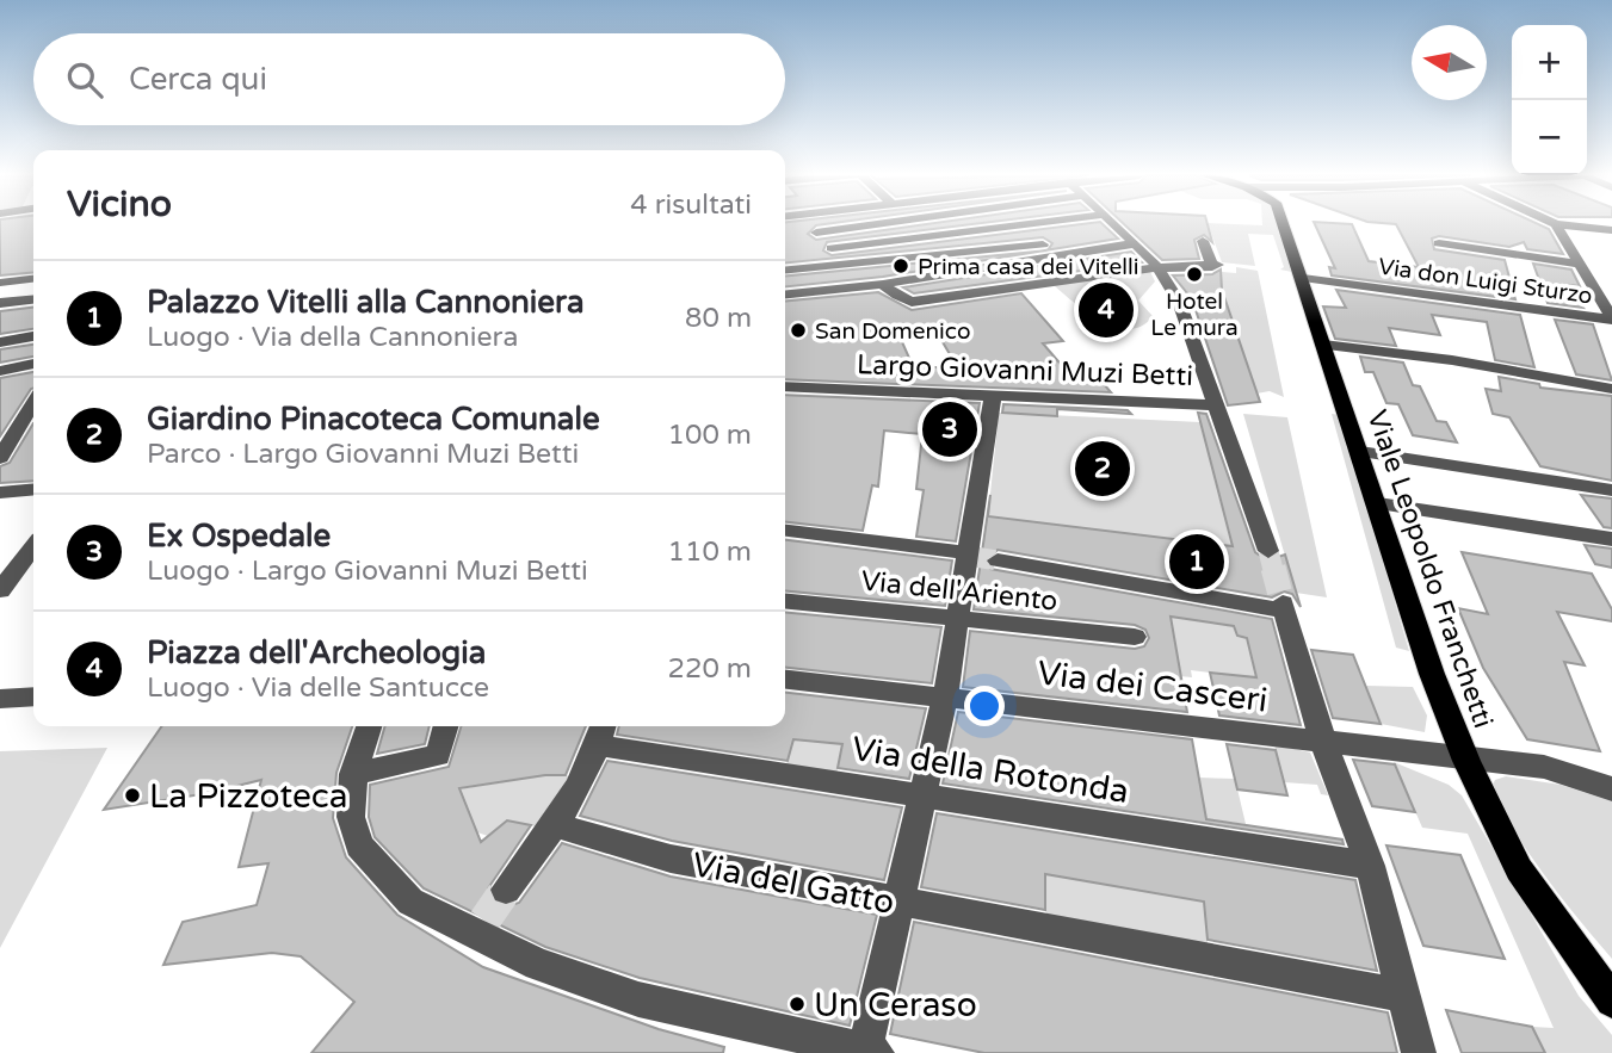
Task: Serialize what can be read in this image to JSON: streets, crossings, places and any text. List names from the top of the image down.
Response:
{
  "streets": {
    "main road": ["Viale Leopoldo Franchetti"],
    "street": [
      "Via don Luigi Sturzo",
      "Largo Giovanni Muzi Betti",
      "Via dell'Ariento",
      "Via dei Casceri",
      "Via della Rotonda",
      "Via del Gatto"
    ]
  },
  "crossings": [
    ["Via don Luigi Sturzo", "Viale Leopoldo Franchetti"],
    ["Viale Leopoldo Franchetti", "Via dei Casceri"]
  ],
  "places": [
    "Prima casa dei Vitelli",
    "Hotel Le mura",
    "San Domenico",
    "La Pizzoteca",
    "Un Ceraso"
  ],
  "north": "left",
  "page": {
    "map_buttons": ["+", "−"],
    "search": "Cerca qui",
    "heading": ["Vicino", "4 risultati"],
    "list": [
      {
        "mark": "1",
        "name": "Palazzo Vitelli alla Cannoniera",
        "note": "Luogo · Via della Cannoniera",
        "value": "80 m"
      },
      {
        "mark": "2",
        "name": "Giardino Pinacoteca Comunale",
        "note": "Parco · Largo Giovanni Muzi Betti",
        "value": "100 m"
      },
      {
        "mark": "3",
        "name": "Ex Ospedale",
        "note": "Luogo · Largo Giovanni Muzi Betti",
        "value": "110 m"
      },
      {
        "mark": "4",
        "name": "Piazza dell'Archeologia",
        "note": "Luogo · Via delle Santucce",
        "value": "220 m"
      }
    ],
    "pins": [
      "4",
      "3",
      "2",
      "1"
    ]
  }
}
